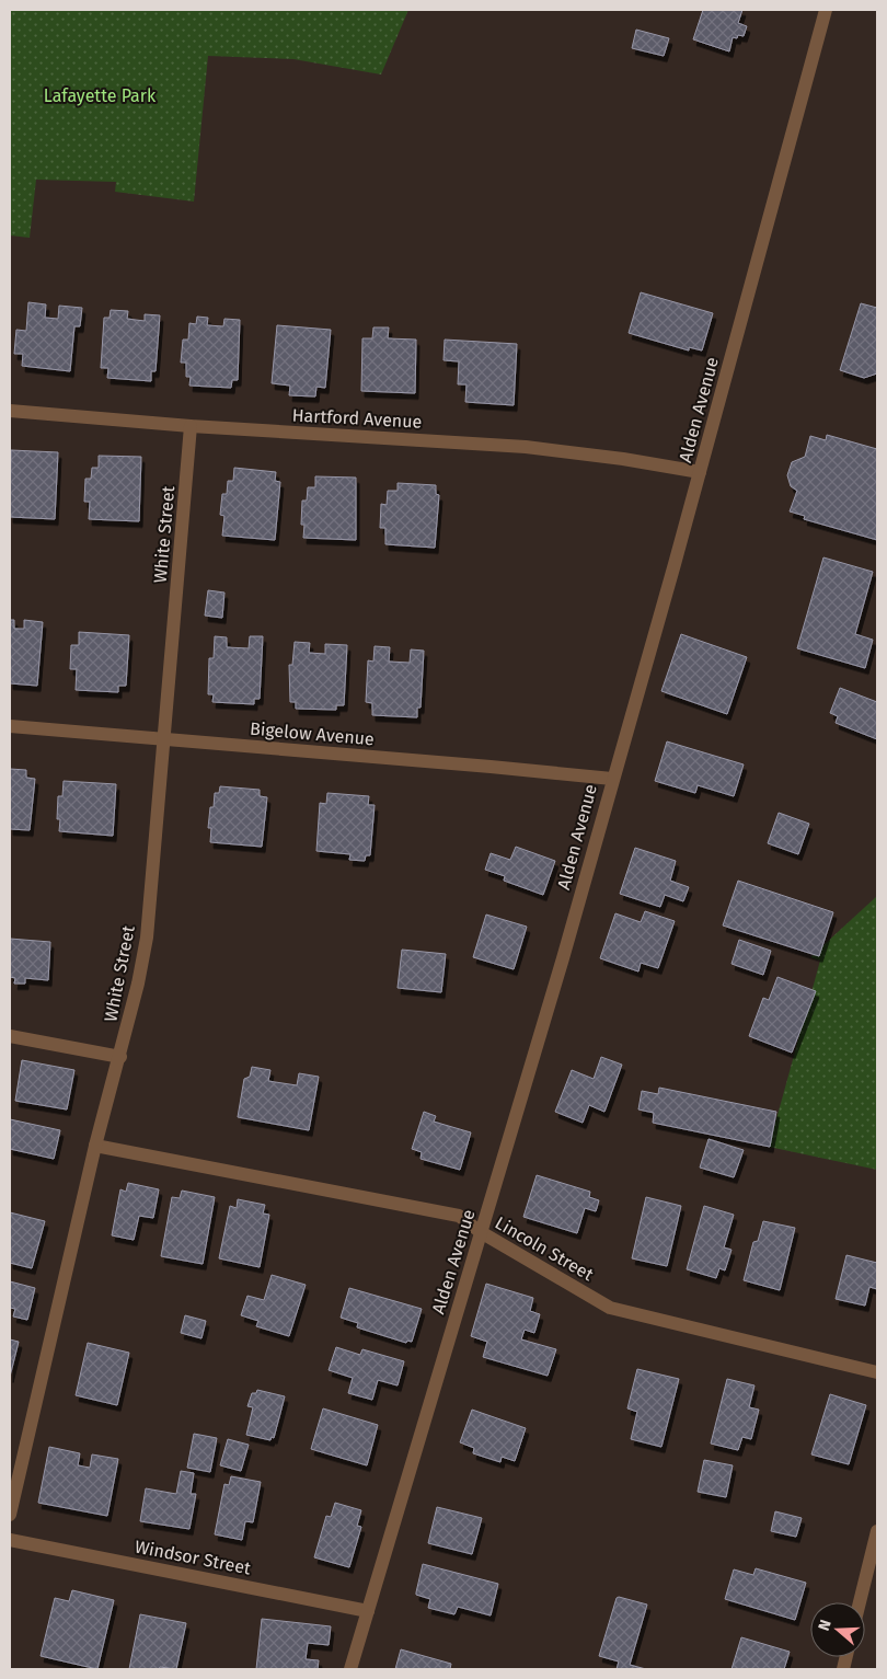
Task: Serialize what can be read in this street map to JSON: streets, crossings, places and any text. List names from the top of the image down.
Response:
{
  "streets": {
    "street": [
      "Alden Avenue",
      "Hartford Avenue",
      "White Street",
      "Bigelow Avenue",
      "Lincoln Street",
      "Windsor Street"
    ]
  },
  "crossings": [
    ["Alden Avenue", "Hartford Avenue"],
    ["Alden Avenue", "Bigelow Avenue"],
    ["Alden Avenue", "Lincoln Street"],
    ["Alden Avenue", "Windsor Street"],
    ["Hartford Avenue", "White Street"],
    ["White Street", "Bigelow Avenue"],
    ["White Street", "Lincoln Street"]
  ],
  "parks": ["Lafayette Park"],
  "north": "left"
}
